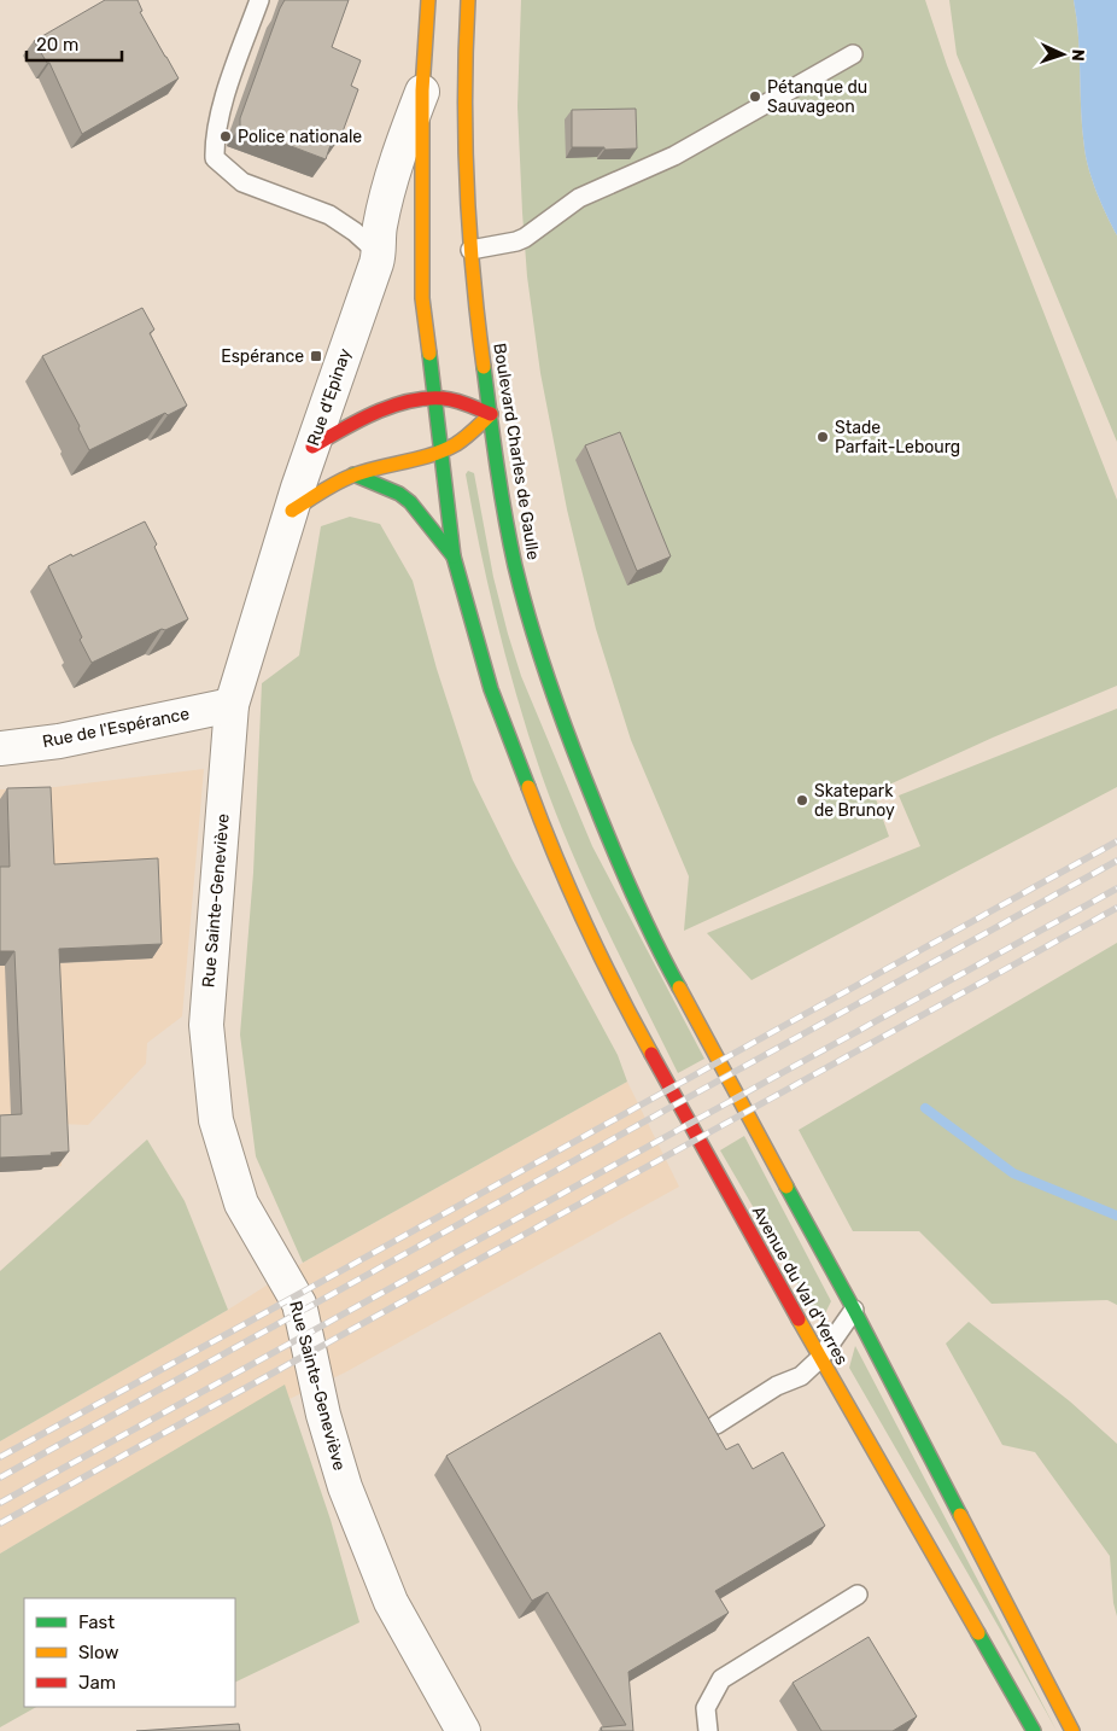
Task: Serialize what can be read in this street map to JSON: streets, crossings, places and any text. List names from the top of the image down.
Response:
{
  "streets": {
    "main road": ["Boulevard Charles de Gaulle", "Avenue du Val d'Yerres"],
    "street": ["Rue d'Epinay", "Rue de l'Espérance", "Rue Sainte-Geneviève"]
  },
  "crossings": [
    ["Rue d'Epinay", "Rue de l'Espérance"],
    ["Rue d'Epinay", "Rue Sainte-Geneviève"],
    ["Boulevard Charles de Gaulle", "Avenue du Val d'Yerres"],
    ["Rue de l'Espérance", "Rue Sainte-Geneviève"]
  ],
  "places": {
    "other": [
      "Pétanque du Sauvageon",
      "Police nationale",
      "Stade Parfait-Lebourg",
      "Skatepark de Brunoy"
    ],
    "transit": ["Espérance"]
  },
  "legend": ["Fast", "Slow", "Jam"],
  "scale_bar": "20 m",
  "north": "right"
}
